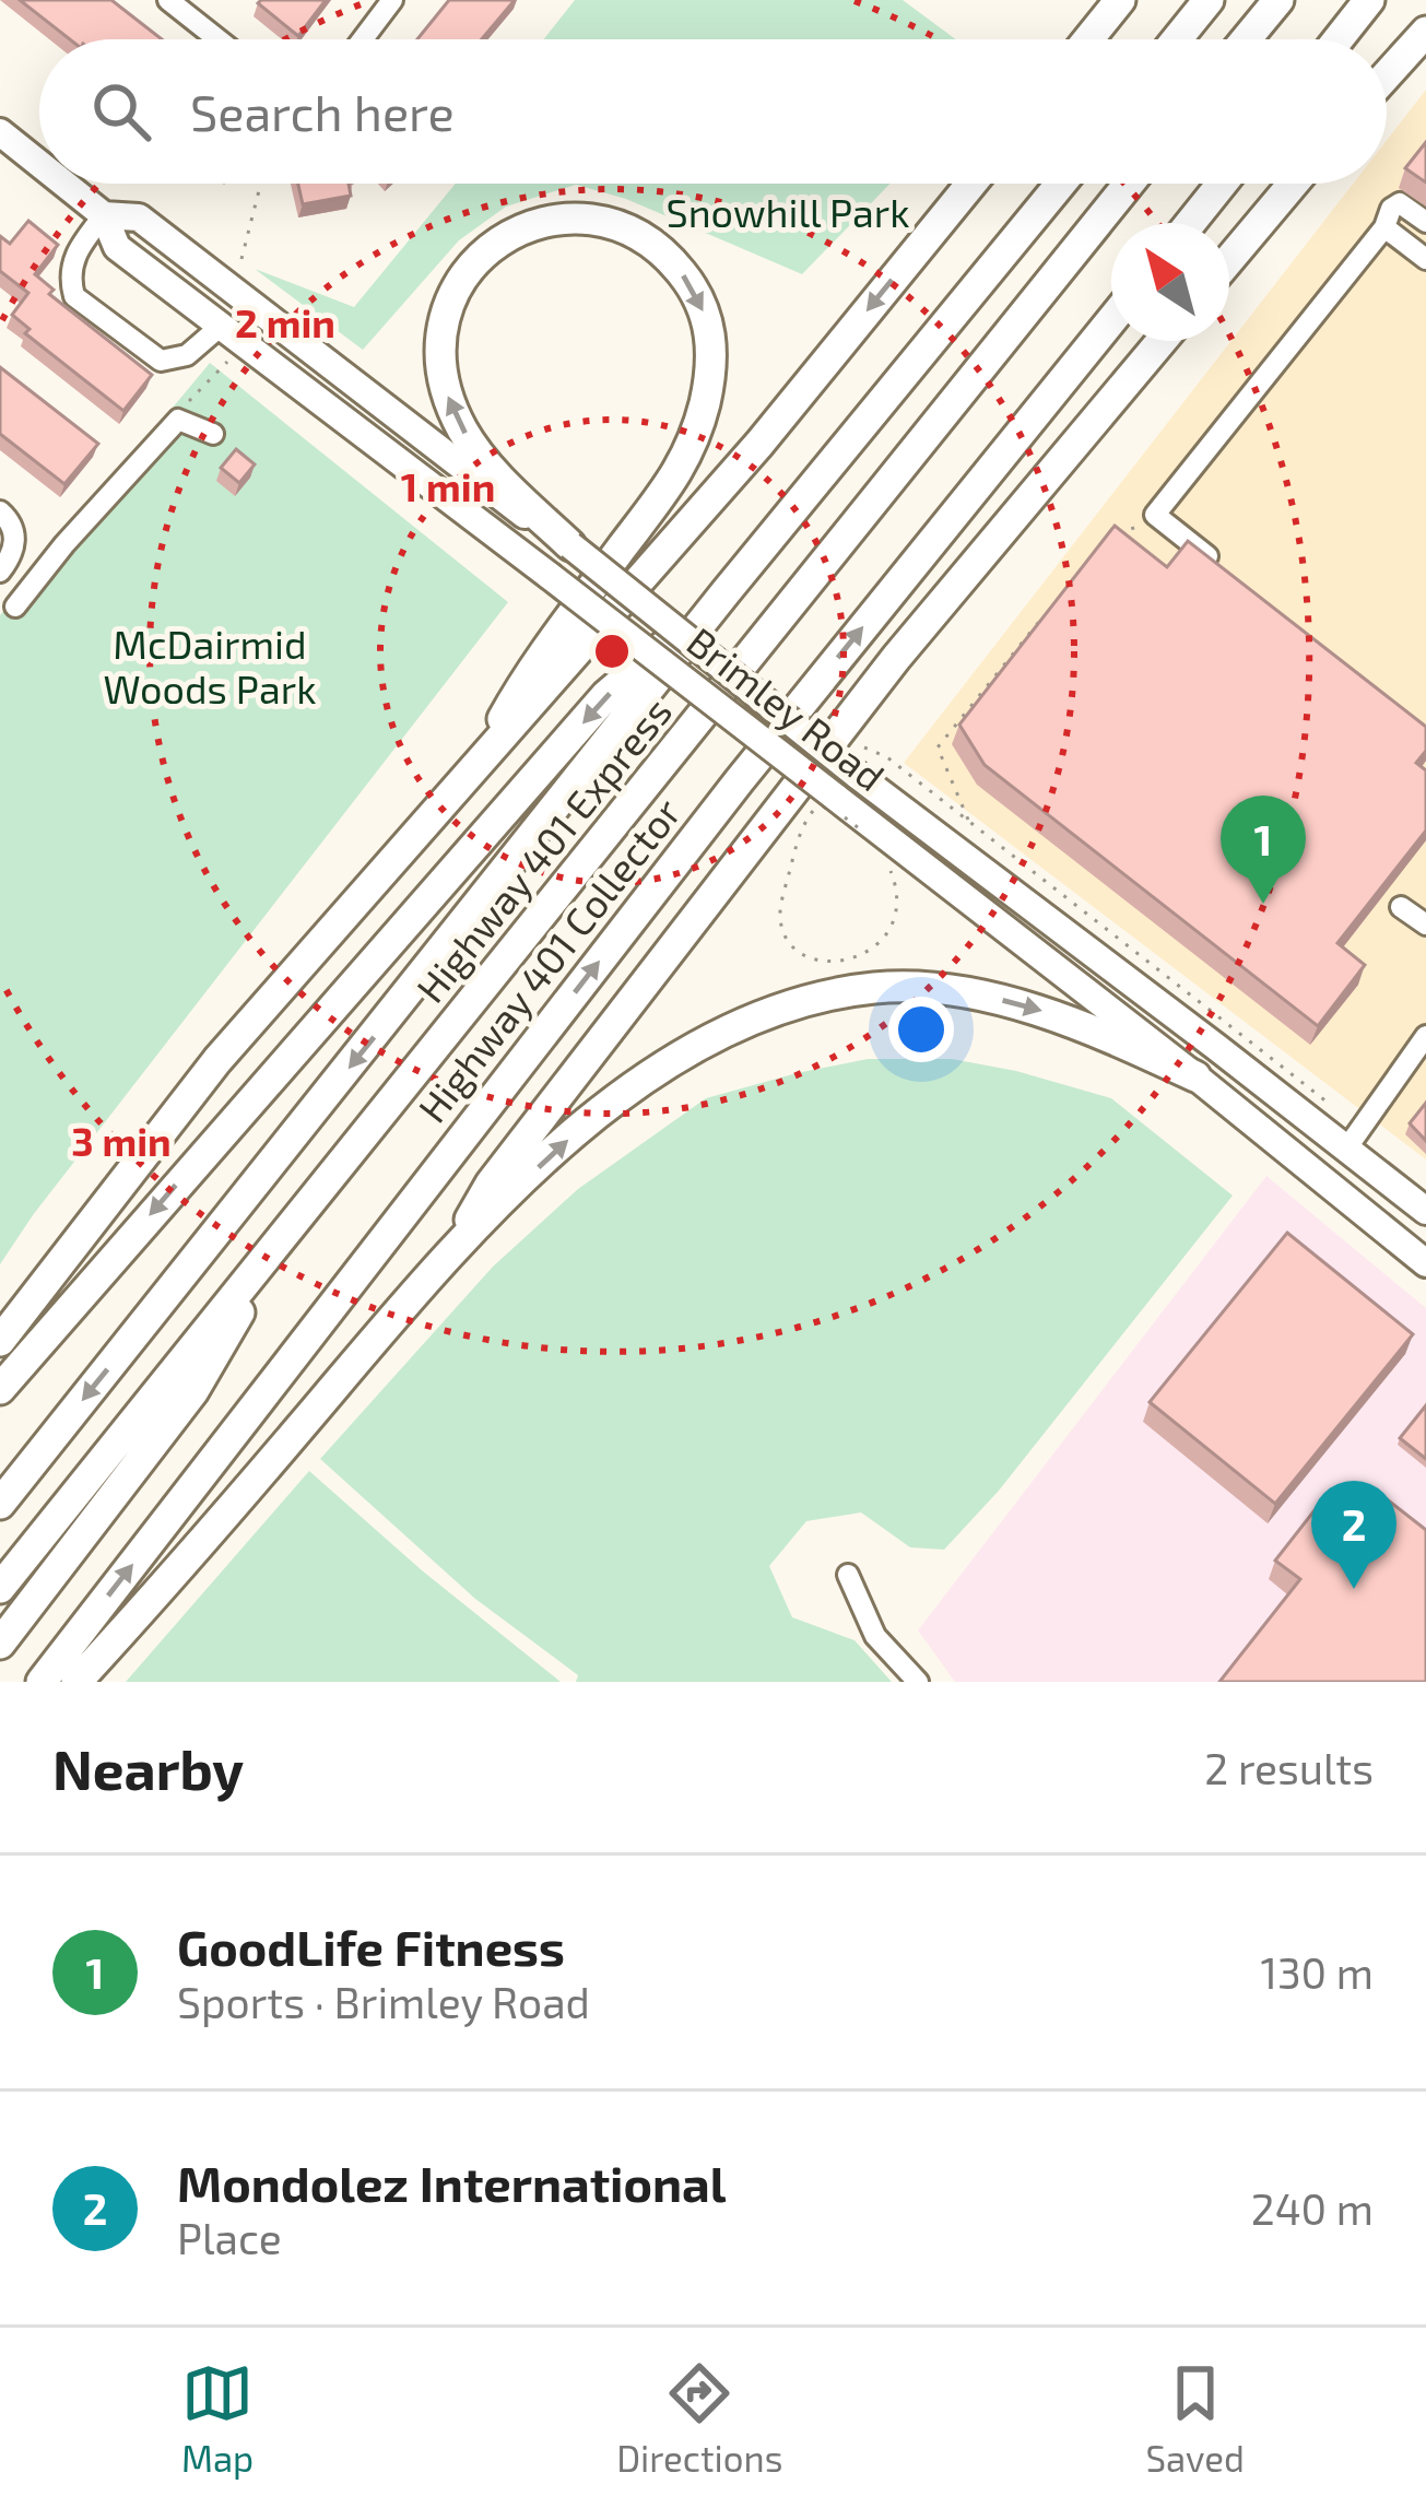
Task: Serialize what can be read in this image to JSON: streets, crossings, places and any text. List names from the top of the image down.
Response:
{
  "streets": {
    "highway": ["Highway 401 Express", "Highway 401 Collector"],
    "main road": ["Brimley Road"]
  },
  "parks": ["Snowhill Park", "McDairmid Woods Park"],
  "north": "top left",
  "page": {
    "search": "Search here",
    "pins": ["1", "2"],
    "heading": ["Nearby", "2 results"],
    "list": [
      {
        "mark": "1",
        "name": "GoodLife Fitness",
        "note": "Sports · Brimley Road",
        "value": "130 m"
      },
      {
        "mark": "2",
        "name": "Mondolez International",
        "note": "Place",
        "value": "240 m"
      }
    ],
    "nav": ["Map", "Directions", "Saved"]
  },
  "rings": ["2 min", "1 min", "3 min"]
}
